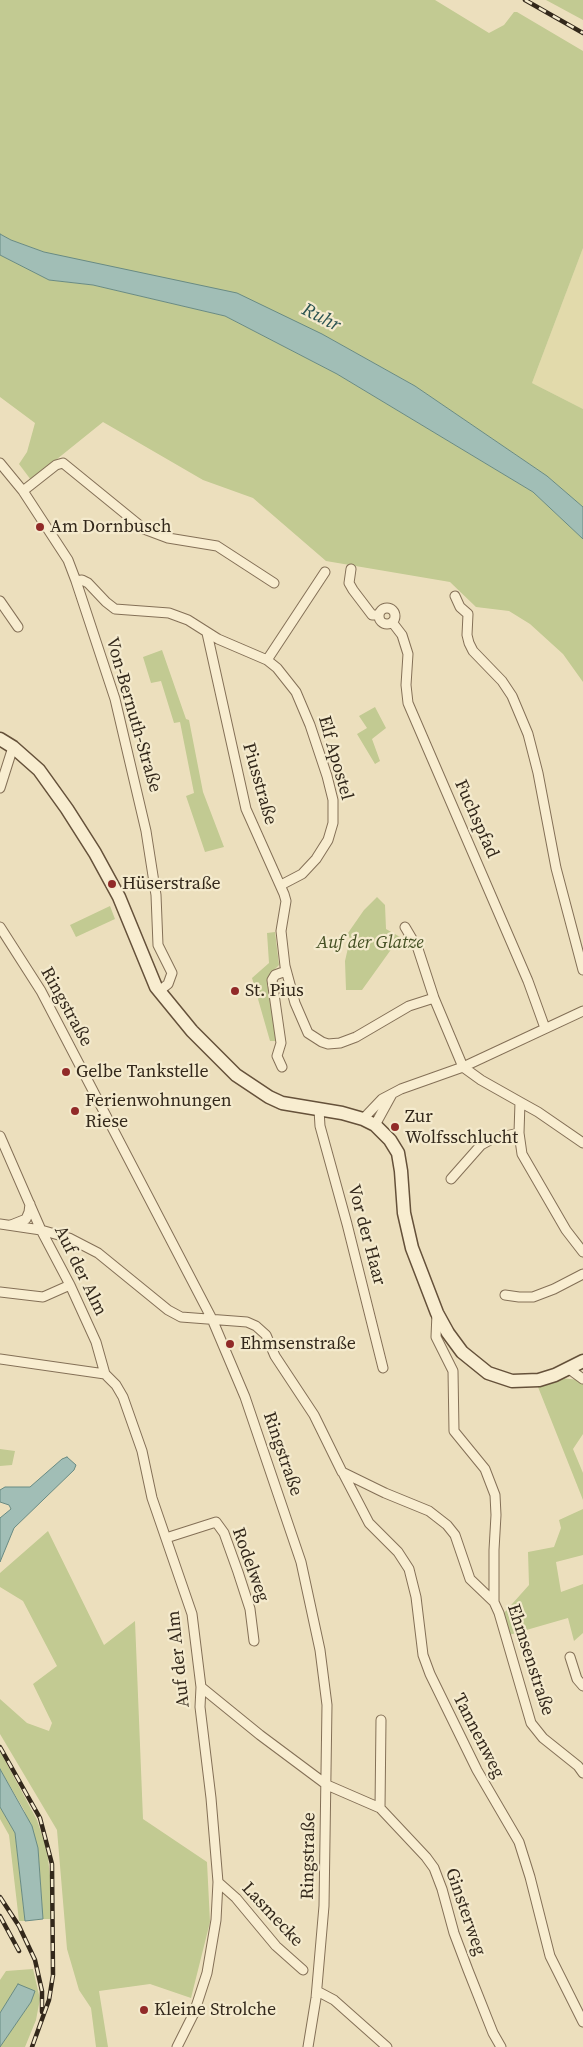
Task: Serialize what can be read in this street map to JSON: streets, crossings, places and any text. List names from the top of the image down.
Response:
{
  "streets": {
    "street": [
      "Von-Bernuth-Straße",
      "Elf Apostel",
      "Piusstraße",
      "Fuchspfad",
      "Ringstraße",
      "Vor der Haar",
      "Auf der Alm",
      "Rodelweg",
      "Ehmsenstraße",
      "Tannenweg",
      "Ginsterweg",
      "Lasmecke"
    ]
  },
  "crossings": [
    ["Von-Bernuth-Straße", "Elf Apostel"],
    ["Elf Apostel", "Piusstraße"],
    ["Ringstraße", "Ginsterweg"],
    ["Auf der Alm", "Rodelweg"],
    ["Auf der Alm", "Ginsterweg"],
    ["Auf der Alm", "Lasmecke"],
    ["Ehmsenstraße", "Tannenweg"]
  ],
  "water": ["Ruhr"],
  "parks": ["Auf der Glatze"],
  "places": [
    "Am Dornbusch",
    "Hüserstraße",
    "St. Pius",
    "Gelbe Tankstelle",
    "Ferienwohnungen Riese",
    "Zur Wolfsschlucht",
    "Ehmsenstraße",
    "Kleine Strolche"
  ]
}
